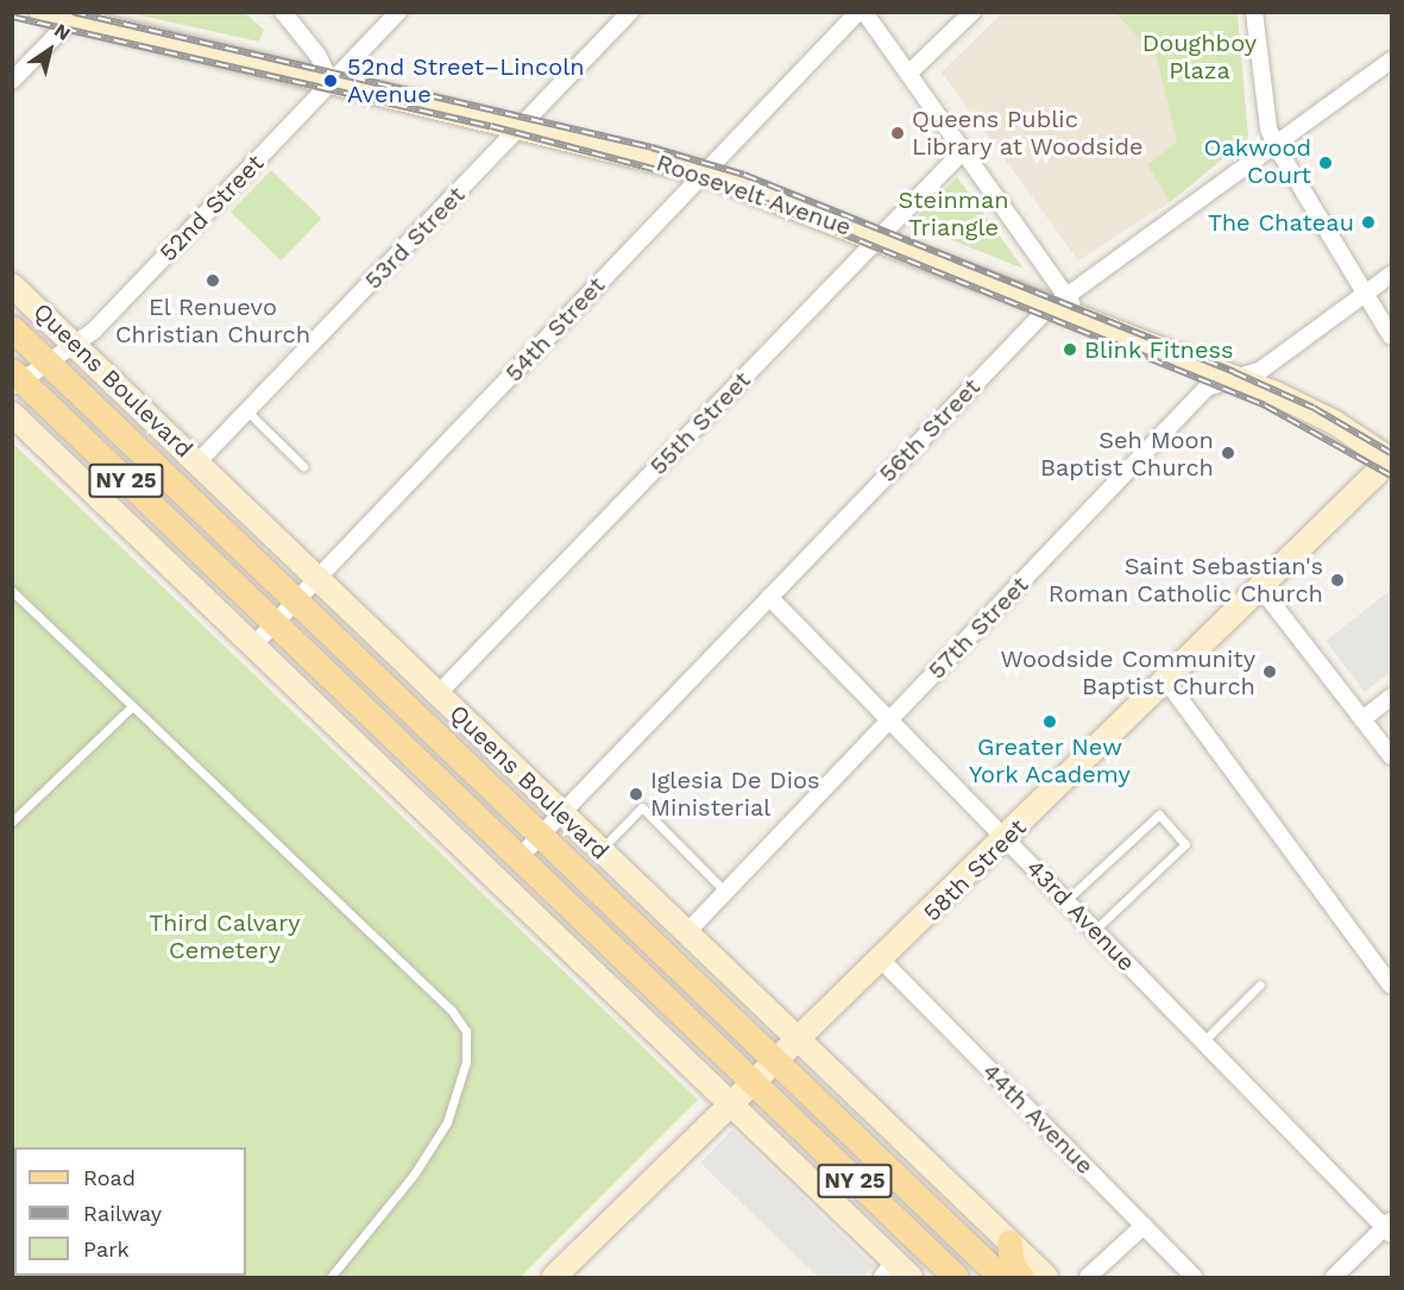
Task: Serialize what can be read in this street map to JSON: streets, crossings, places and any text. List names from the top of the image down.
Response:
{
  "streets": {
    "main road": ["Queens Boulevard", "NY 25"],
    "street": [
      "Roosevelt Avenue",
      "52nd Street",
      "53rd Street",
      "54th Street",
      "55th Street",
      "56th Street",
      "57th Street",
      "58th Street",
      "43rd Avenue",
      "44th Avenue"
    ]
  },
  "crossings": [
    ["Roosevelt Avenue", "52nd Street"],
    ["Roosevelt Avenue", "53rd Street"],
    ["Roosevelt Avenue", "54th Street"],
    ["Roosevelt Avenue", "55th Street"],
    ["Roosevelt Avenue", "56th Street"],
    ["Roosevelt Avenue", "57th Street"],
    ["Roosevelt Avenue", "58th Street"],
    ["52nd Street", "Queens Boulevard"],
    ["52nd Street", "NY 25"],
    ["53rd Street", "Queens Boulevard"],
    ["54th Street", "Queens Boulevard"],
    ["54th Street", "NY 25"],
    ["Queens Boulevard", "55th Street"],
    ["Queens Boulevard", "56th Street"],
    ["Queens Boulevard", "57th Street"],
    ["Queens Boulevard", "58th Street"],
    ["56th Street", "NY 25"],
    ["56th Street", "43rd Avenue"],
    ["NY 25", "58th Street"],
    ["57th Street", "43rd Avenue"],
    ["58th Street", "43rd Avenue"],
    ["58th Street", "44th Avenue"]
  ],
  "parks": ["Doughboy Plaza", "Steinman Triangle", "Third Calvary Cemetery"],
  "places": [
    "52nd Street–Lincoln Avenue",
    "Queens Public Library at Woodside",
    "Oakwood Court",
    "The Chateau",
    "El Renuevo Christian Church",
    "Blink Fitness",
    "Seh Moon Baptist Church",
    "Saint Sebastian's Roman Catholic Church",
    "Woodside Community Baptist Church",
    "Greater New York Academy",
    "Iglesia De Dios Ministerial"
  ],
  "legend": ["Road", "Railway", "Park"],
  "north": "top right"
}
